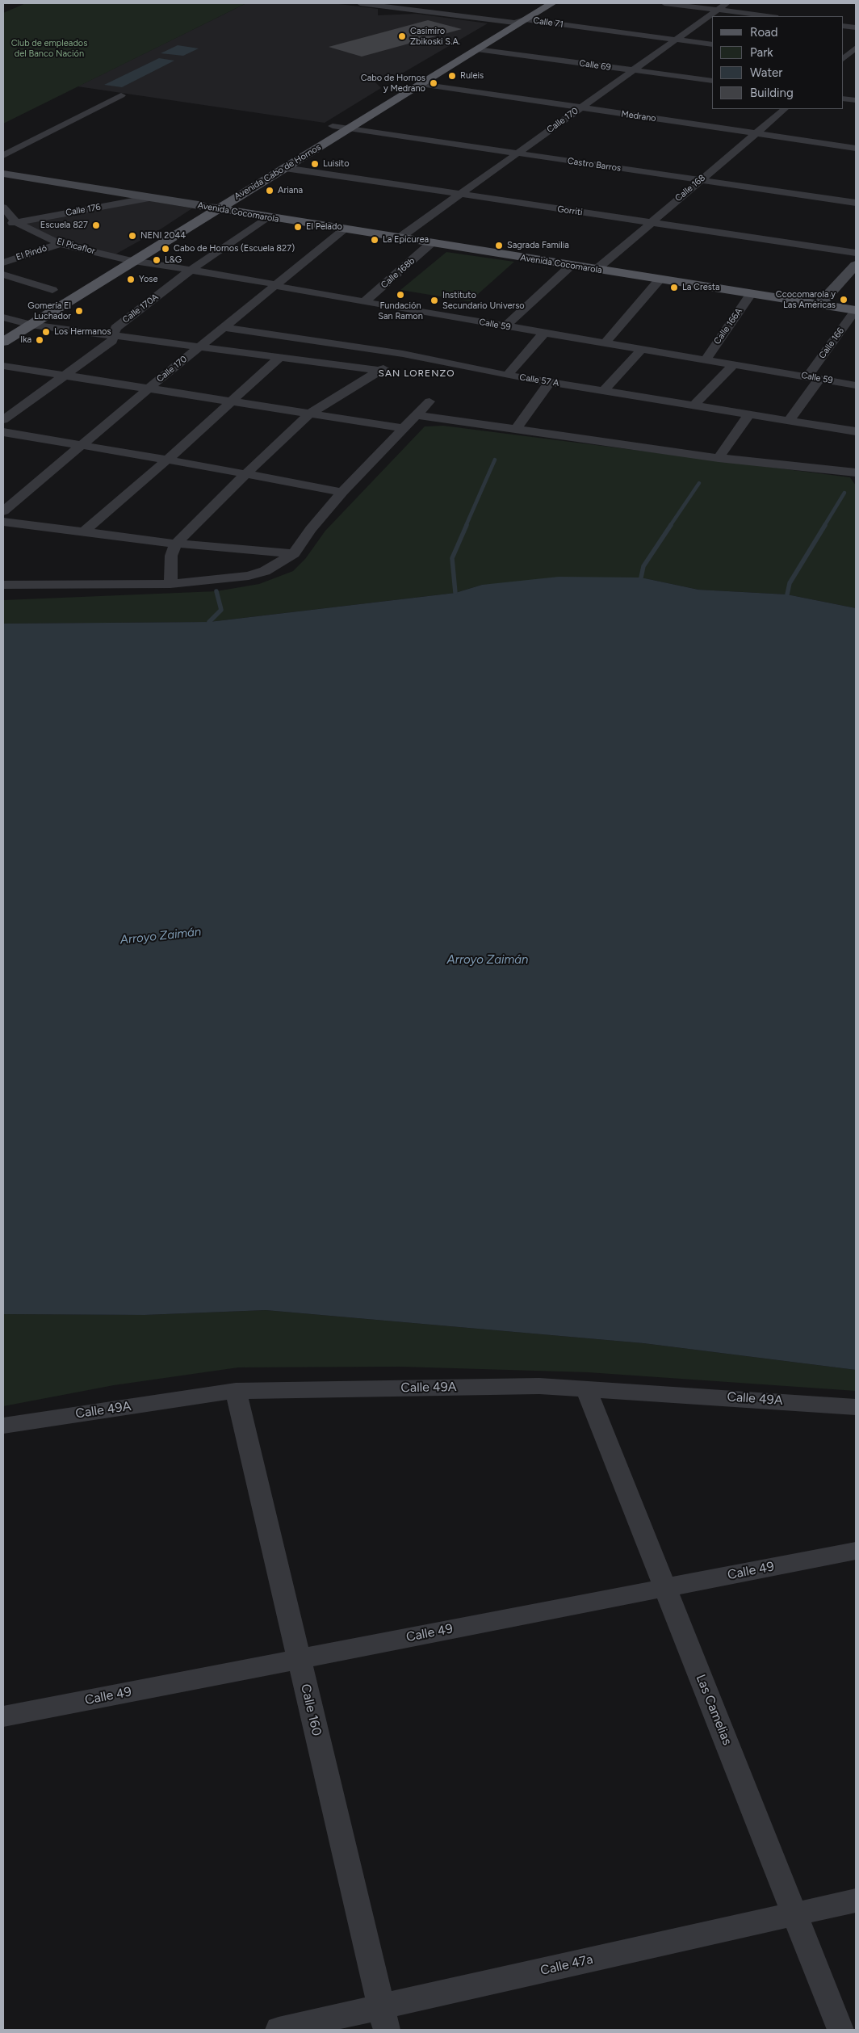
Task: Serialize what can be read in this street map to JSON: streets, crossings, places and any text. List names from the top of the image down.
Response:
{
  "streets": {
    "main road": ["Avenida Cabo de Hornos", "Avenida Cocomarola"],
    "street": [
      "Calle 71",
      "Calle 69",
      "Medrano",
      "Calle 170",
      "Castro Barros",
      "Calle 168",
      "Calle 176",
      "Gorriti",
      "El Picaflor",
      "El Pindó",
      "Calle 168b",
      "Calle 170A",
      "Calle 59",
      "Calle 166A",
      "Calle 166",
      "Calle 57 A",
      "Calle 49A",
      "Calle 49",
      "Calle 160",
      "Las Camelias",
      "Calle 47a"
    ]
  },
  "crossings": [
    ["Calle 71", "Calle 170"],
    ["Calle 71", "Avenida Cabo de Hornos"],
    ["Calle 69", "Calle 170"],
    ["Calle 69", "Avenida Cabo de Hornos"],
    ["Medrano", "Calle 170"],
    ["Medrano", "Avenida Cabo de Hornos"],
    ["Medrano", "Calle 168"],
    ["Calle 170", "Castro Barros"],
    ["Calle 170", "Gorriti"],
    ["Calle 170", "Avenida Cocomarola"],
    ["Calle 170", "Calle 59"],
    ["Calle 170", "Calle 57 A"],
    ["Castro Barros", "Avenida Cabo de Hornos"],
    ["Castro Barros", "Calle 168"],
    ["Avenida Cabo de Hornos", "Gorriti"],
    ["Avenida Cabo de Hornos", "Avenida Cocomarola"],
    ["Avenida Cabo de Hornos", "El Picaflor"],
    ["Avenida Cabo de Hornos", "Calle 59"],
    ["Calle 168", "Gorriti"],
    ["Calle 168", "Avenida Cocomarola"],
    ["Calle 176", "Avenida Cocomarola"],
    ["Calle 176", "El Picaflor"],
    ["Avenida Cocomarola", "Calle 168b"],
    ["Avenida Cocomarola", "Calle 170A"],
    ["Avenida Cocomarola", "Calle 166A"],
    ["Avenida Cocomarola", "Calle 166"],
    ["El Picaflor", "El Pindó"],
    ["El Picaflor", "Calle 59"],
    ["Calle 168b", "Calle 59"],
    ["Calle 170A", "Calle 59"],
    ["Calle 59", "Calle 166A"],
    ["Calle 59", "Calle 166"],
    ["Calle 166", "Calle 57 A"],
    ["Calle 49A", "Calle 160"],
    ["Calle 49A", "Las Camelias"],
    ["Calle 49", "Calle 160"],
    ["Calle 49", "Las Camelias"],
    ["Calle 160", "Calle 47a"],
    ["Las Camelias", "Calle 47a"]
  ],
  "districts": ["SAN LORENZO"],
  "water": ["Arroyo Zaimán"],
  "parks": ["Club de empleados del Banco Nación"],
  "places": [
    "Casimiro Zbikoski S.A.",
    "Ruleis",
    "Cabo de Hornos y Medrano",
    "Luisito",
    "Ariana",
    "Escuela 827",
    "El Pelado",
    "NENI 2044",
    "La Epicurea",
    "Sagrada Familia",
    "Cabo de Hornos (Escuela 827)",
    "L&G",
    "Yose",
    "La Cresta",
    "Fundación San Ramon",
    "Ccocomarola y Las Américas",
    "Instituto Secundario Universo",
    "Gomería El Luchador",
    "Los Hermanos",
    "Ika"
  ],
  "legend": [
    "Road",
    "Park",
    "Water",
    "Building"
  ]
}
